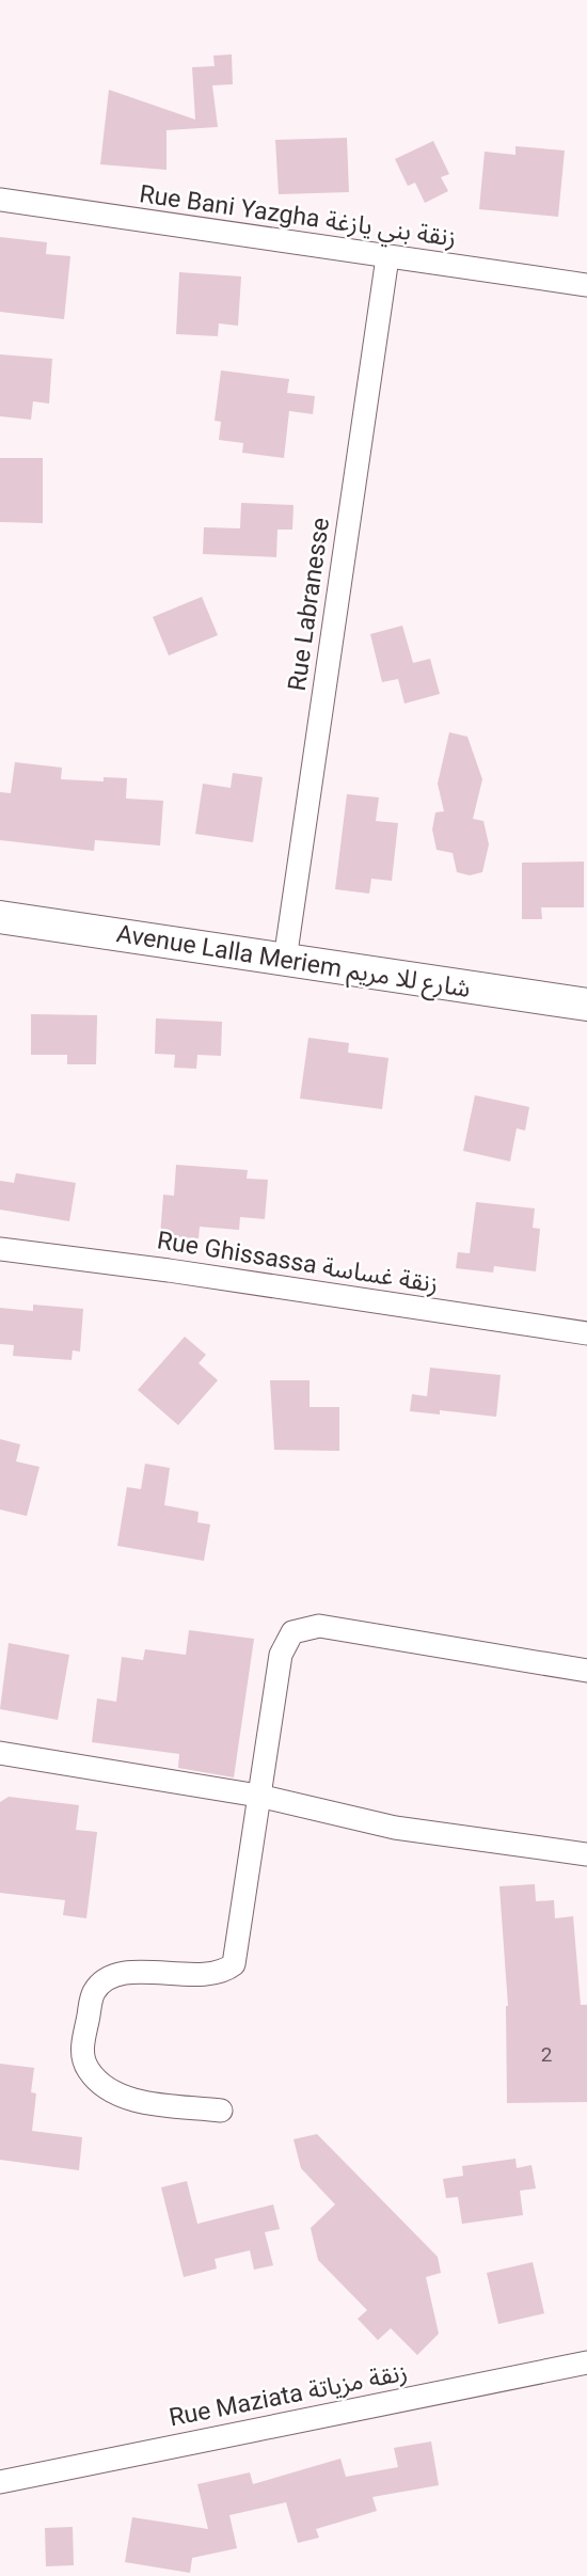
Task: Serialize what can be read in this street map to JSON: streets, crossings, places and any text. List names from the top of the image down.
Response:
{
  "streets": {
    "street": [
      "Rue Bani Yazgha زنقة بني يازغة",
      "Rue Labranesse",
      "Avenue Lalla Meriem شارع للا مريم",
      "Rue Ghissassa زنقة غساسة",
      "Rue Maziata زنقة مزياتة"
    ]
  },
  "crossings": [
    ["Rue Bani Yazgha زنقة بني يازغة", "Rue Labranesse"],
    ["Rue Labranesse", "Avenue Lalla Meriem شارع للا مريم"]
  ],
  "house_numbers": ["2"]
}
